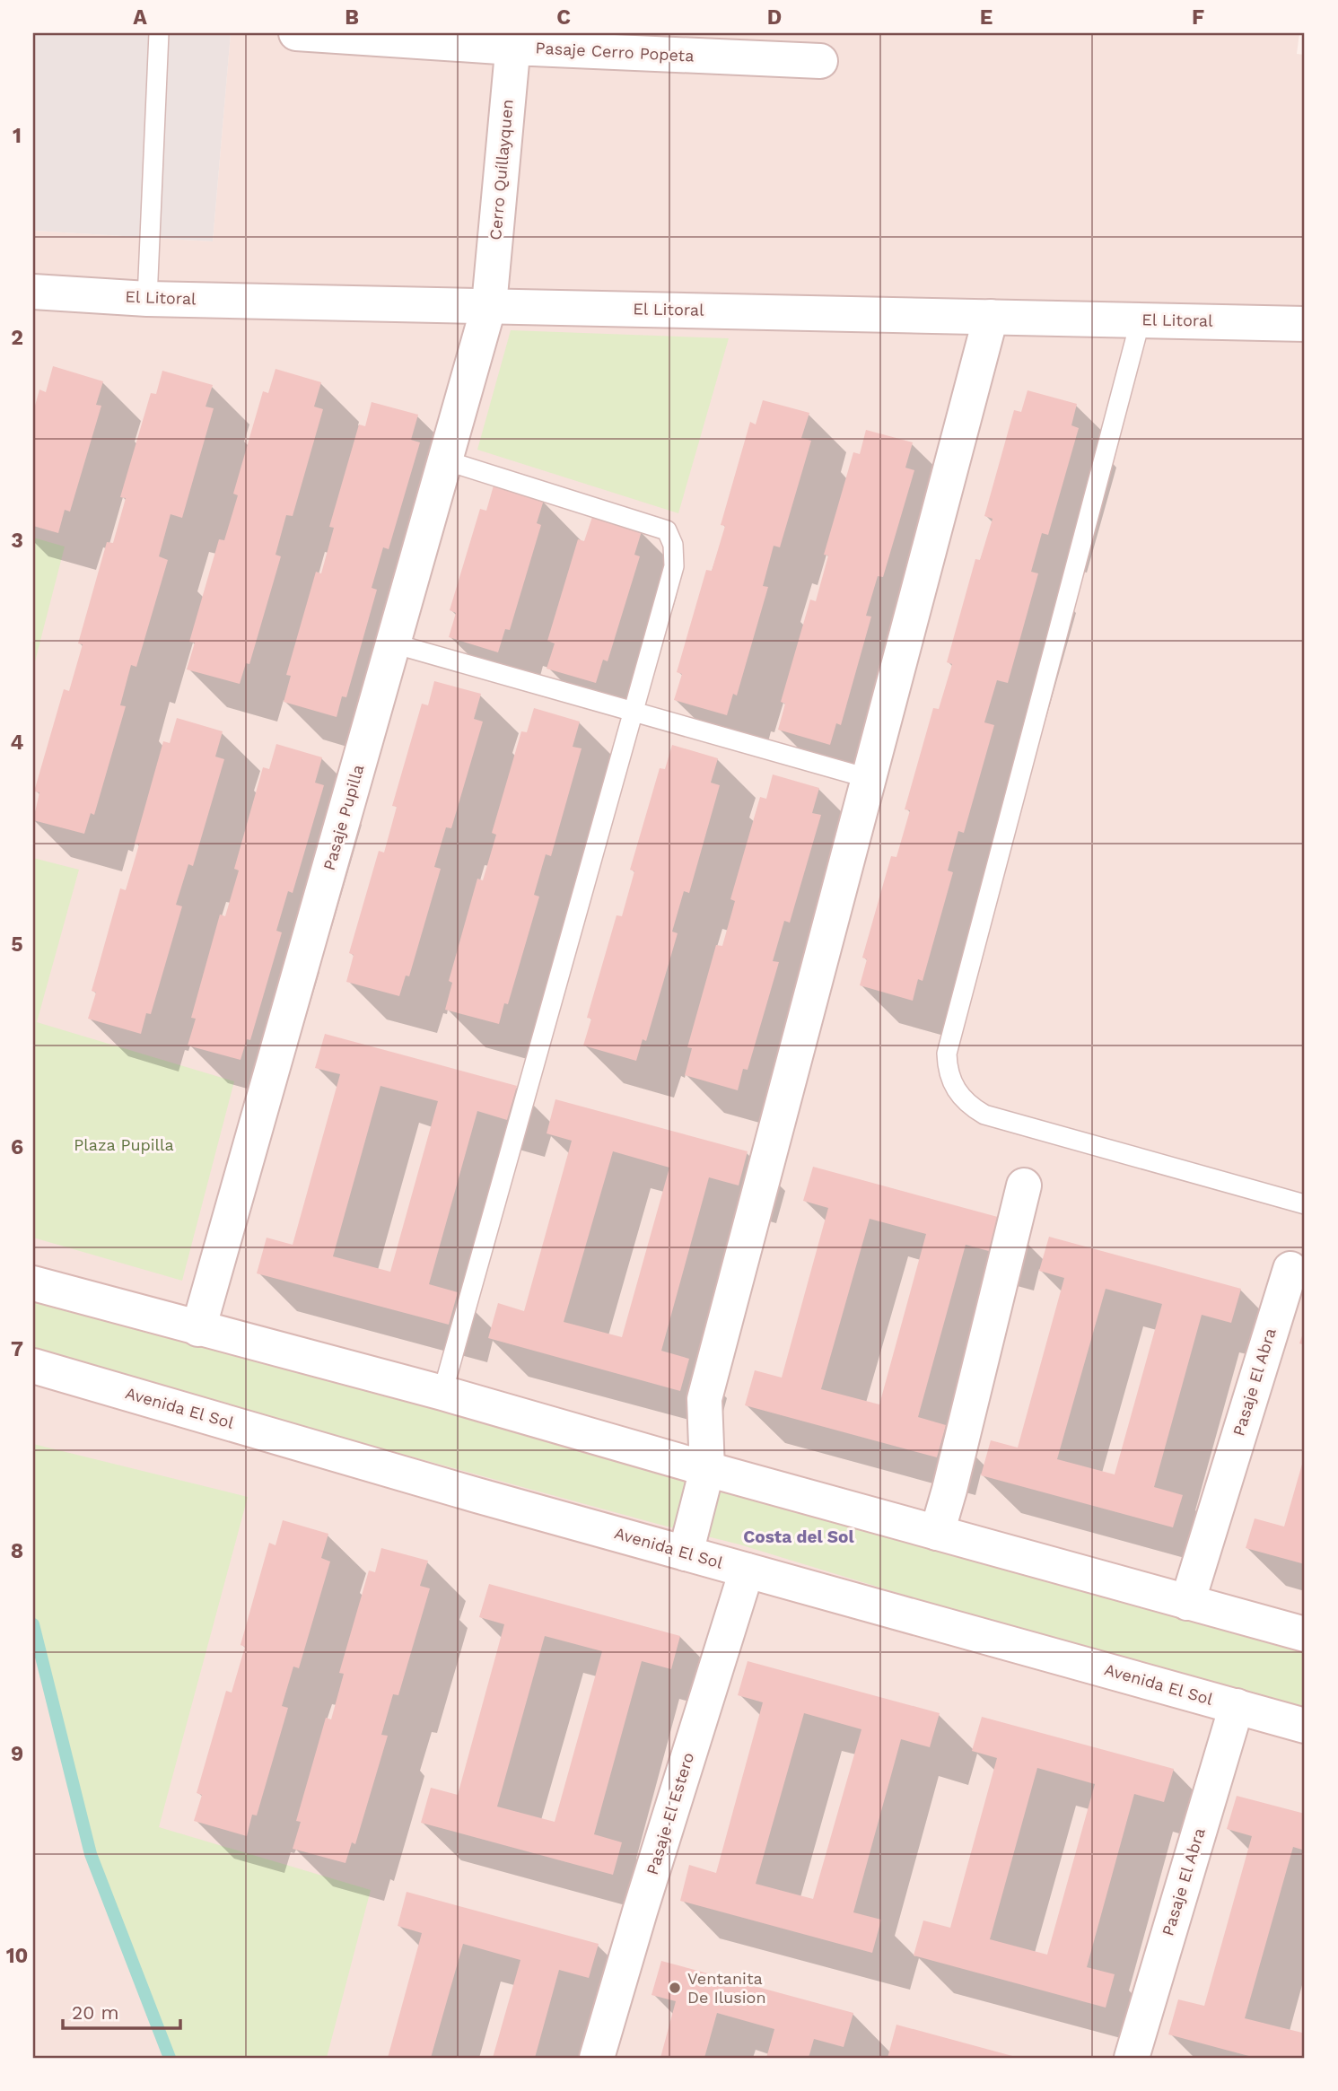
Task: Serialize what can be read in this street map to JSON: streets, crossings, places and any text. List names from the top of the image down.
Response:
{
  "streets": {
    "street": [
      "Pasaje Cerro Popeta",
      "Cerro Quíllayquen",
      "El Litoral",
      "Pasaje Pupilla",
      "Pasaje El Abra",
      "Avenida El Sol",
      "Pasaje El Estero"
    ]
  },
  "crossings": [
    ["Pasaje Cerro Popeta", "Cerro Quíllayquen"],
    ["Cerro Quíllayquen", "El Litoral"],
    ["Cerro Quíllayquen", "Pasaje Pupilla"],
    ["El Litoral", "Pasaje Pupilla"],
    ["Pasaje El Abra", "Avenida El Sol"],
    ["Avenida El Sol", "Pasaje El Estero"]
  ],
  "districts": ["Costa del Sol"],
  "parks": ["Plaza Pupilla"],
  "places": ["Ventanita De Ilusion"],
  "scale_bar": "20 m",
  "grid": {
    "columns": [
      "A",
      "B",
      "C",
      "D",
      "E",
      "F"
    ],
    "rows": [
      "1",
      "2",
      "3",
      "4",
      "5",
      "6",
      "7",
      "8",
      "9",
      "10"
    ]
  }
}
